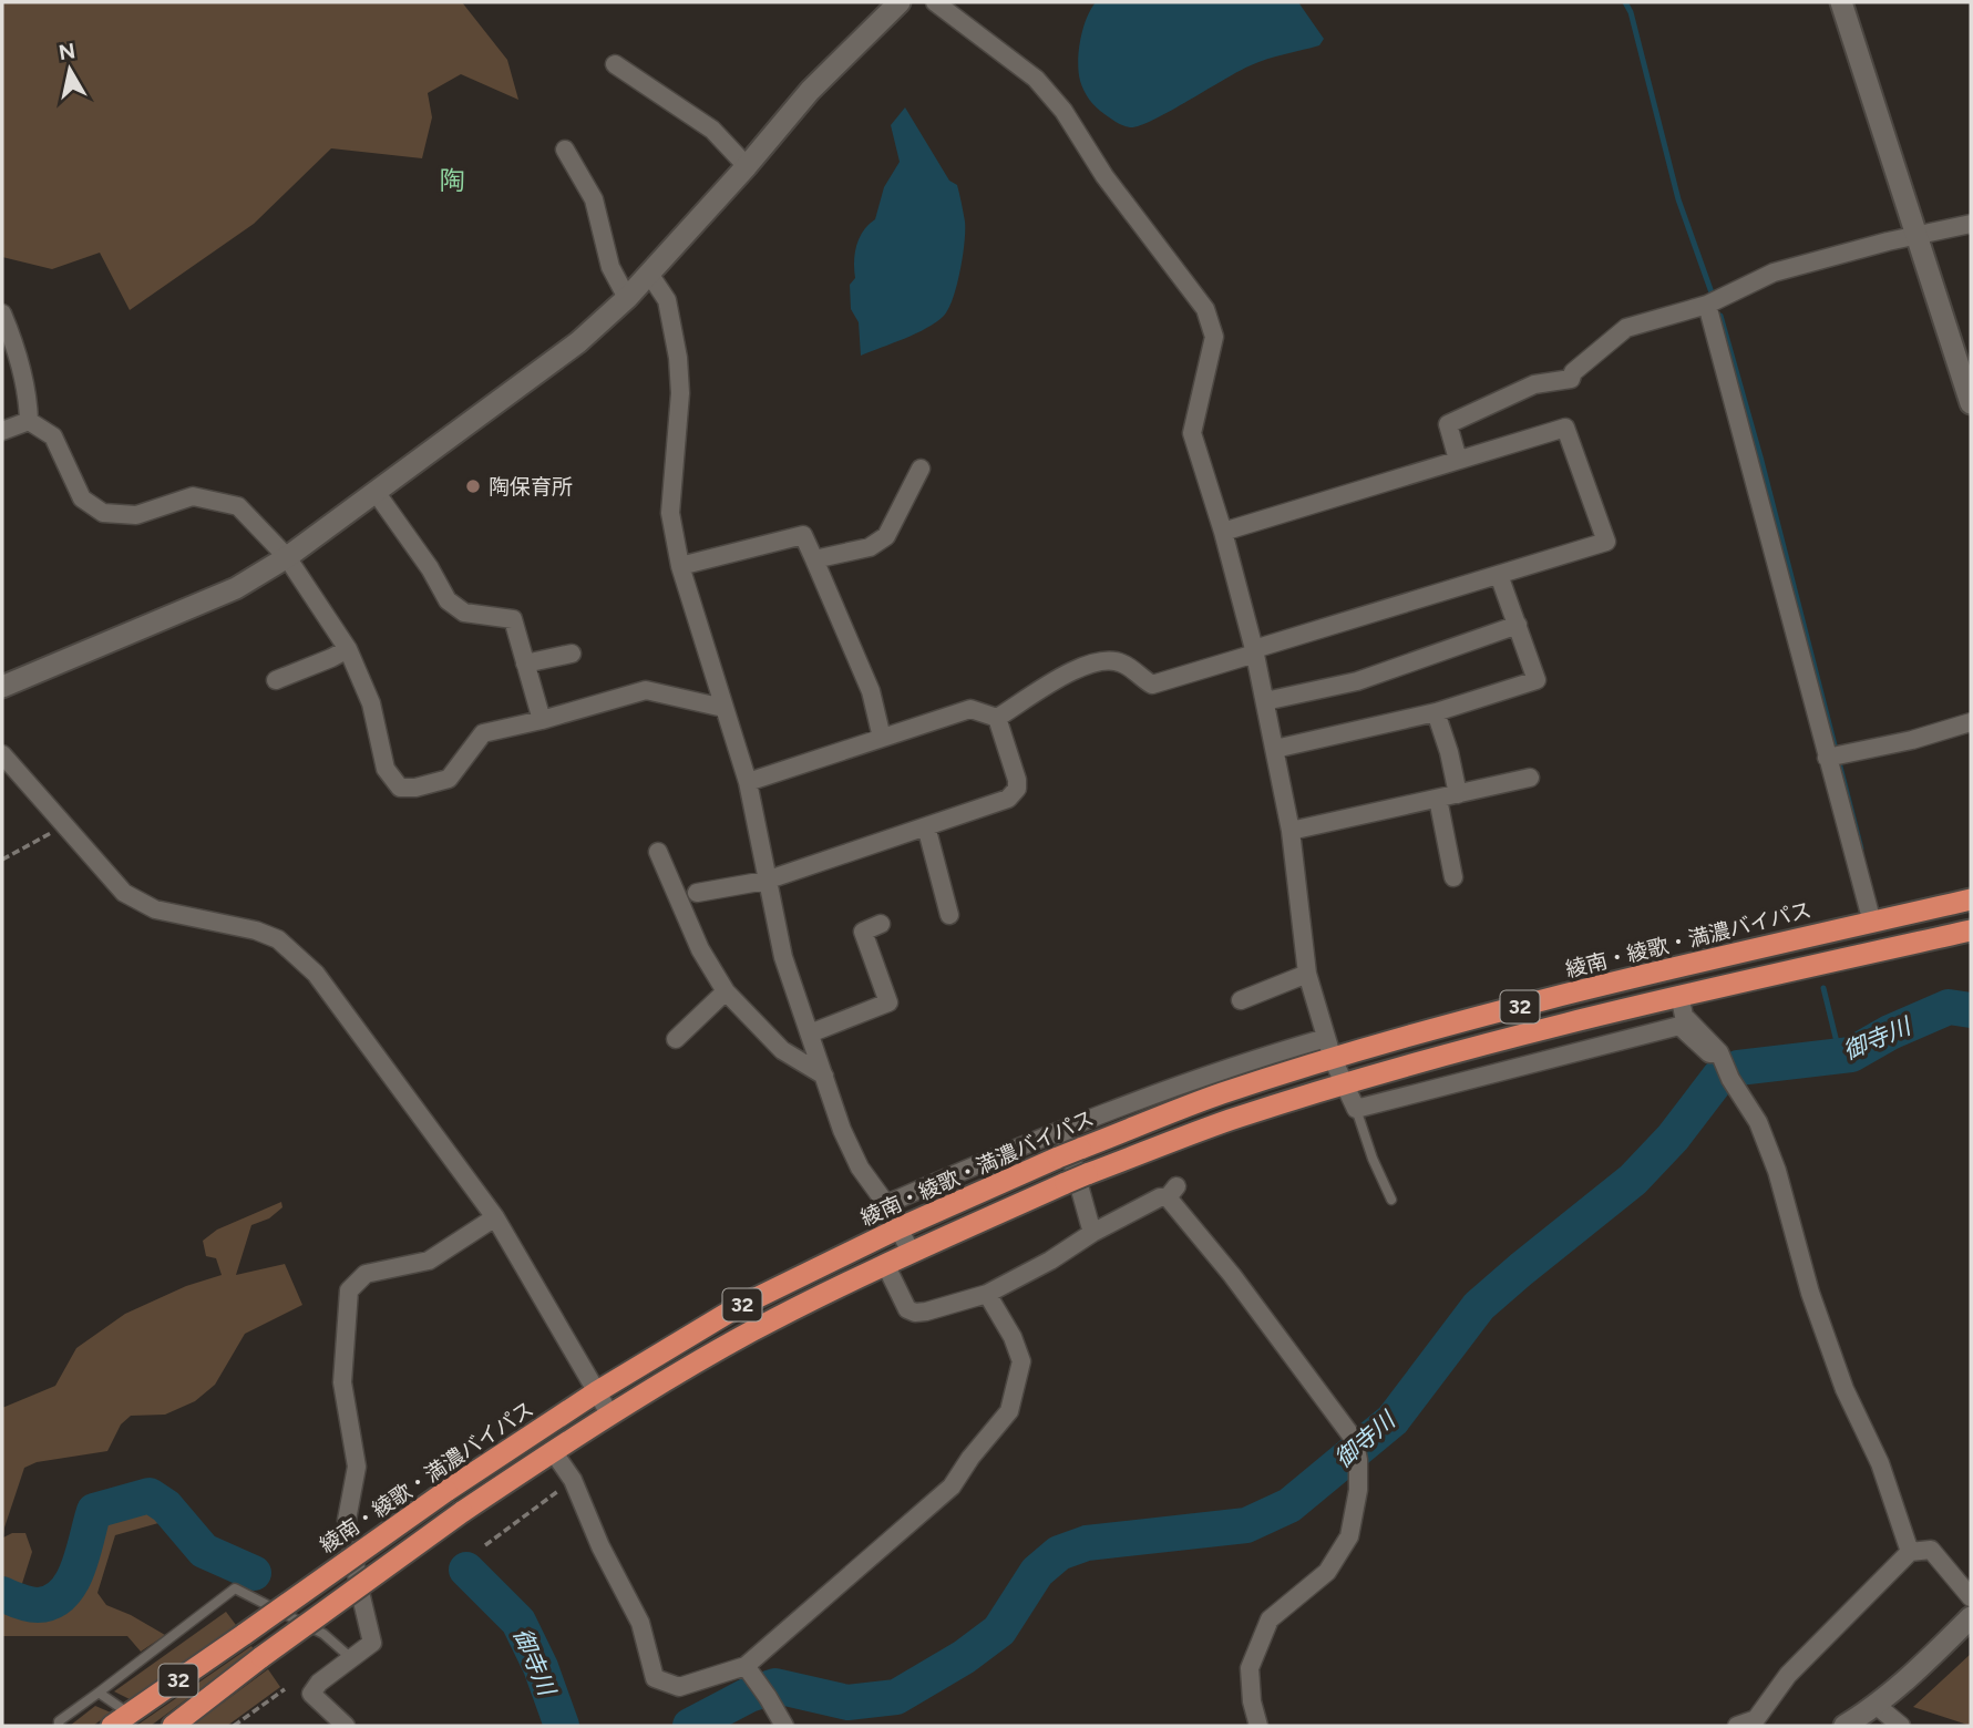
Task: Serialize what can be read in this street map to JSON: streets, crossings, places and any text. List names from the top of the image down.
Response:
{
  "streets": {
    "highway": ["綾南・綾歌・満濃バイパス", "32"]
  },
  "districts": ["陶"],
  "water": ["御寺川"],
  "places": ["陶保育所"],
  "north": "top"
}
